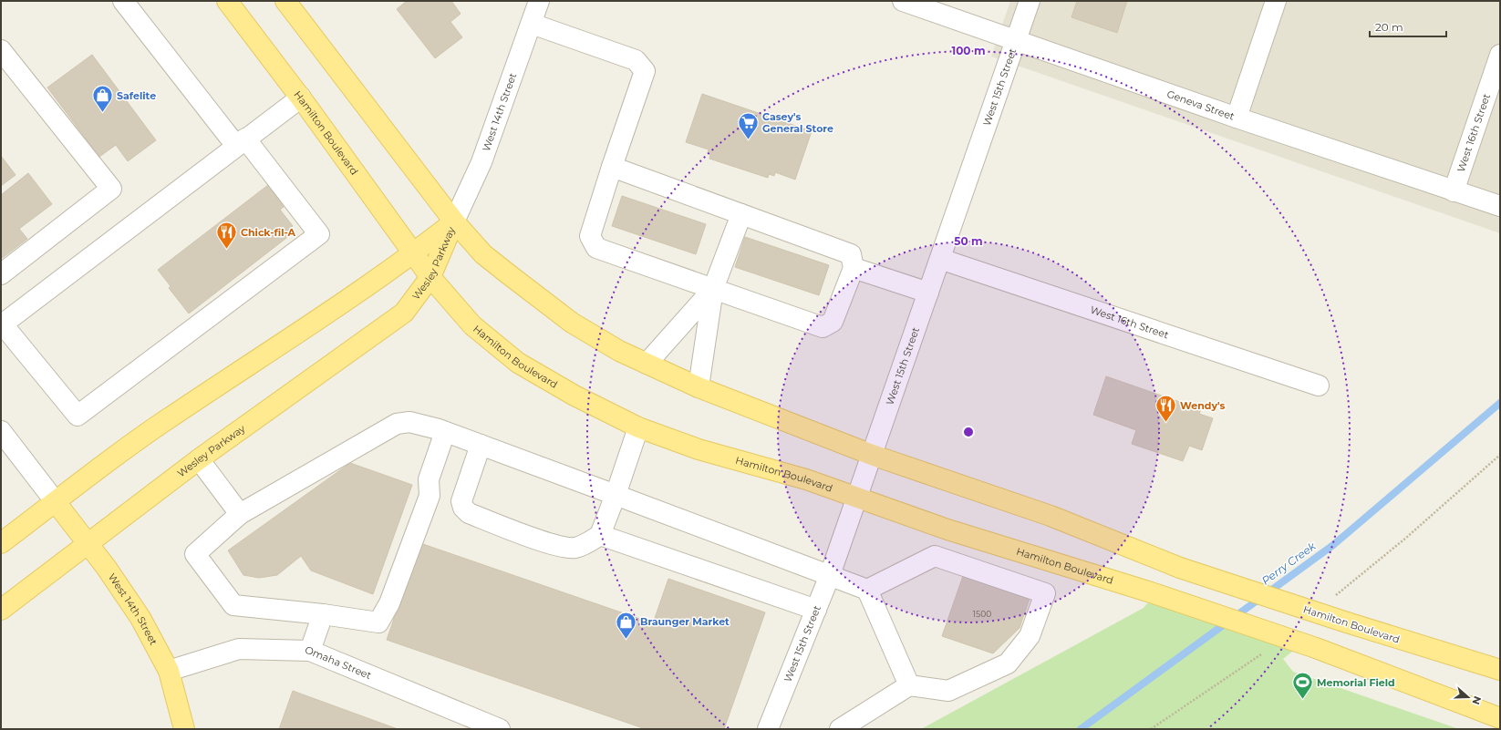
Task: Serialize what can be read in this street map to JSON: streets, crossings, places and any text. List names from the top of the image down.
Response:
{
  "streets": {
    "main road": ["West 14th Street", "Hamilton Boulevard", "Wesley Parkway"],
    "street": [
      "West 15th Street",
      "Geneva Street",
      "West 16th Street",
      "Omaha Street"
    ]
  },
  "crossings": [
    ["West 15th Street", "Geneva Street"],
    ["West 15th Street", "Hamilton Boulevard"],
    ["West 15th Street", "West 16th Street"],
    ["Geneva Street", "West 16th Street"],
    ["West 14th Street", "Hamilton Boulevard"],
    ["West 14th Street", "Wesley Parkway"],
    ["West 14th Street", "Omaha Street"],
    ["Hamilton Boulevard", "Wesley Parkway"]
  ],
  "water": ["Perry Creek"],
  "places": {
    "shop": ["Safelite", "Braunger Market"],
    "supermarket": ["Casey's General Store"],
    "restaurant": ["Chick-fil-A", "Wendy's"],
    "sports": ["Memorial Field"]
  },
  "house_numbers": ["1500"],
  "scale_bar": "20 m",
  "north": "right",
  "rings": ["100 m", "50 m"]
}
